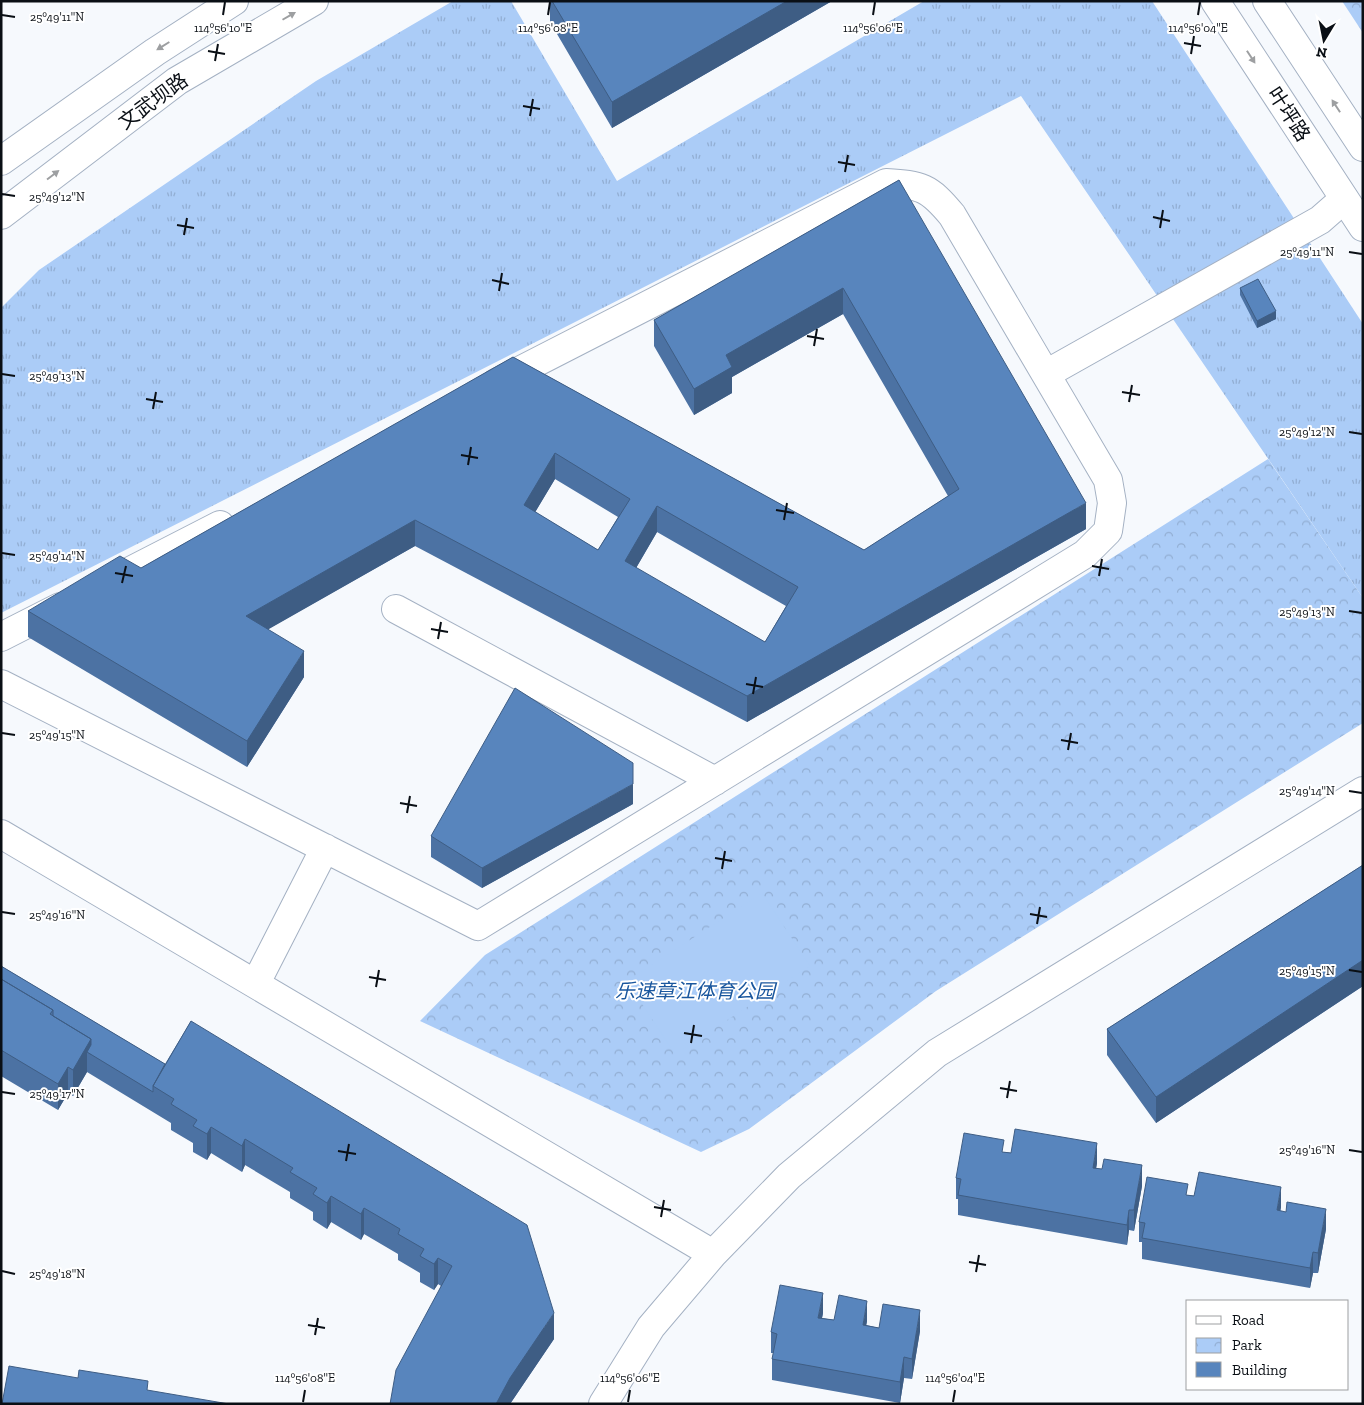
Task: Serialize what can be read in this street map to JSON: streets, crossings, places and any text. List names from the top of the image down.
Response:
{
  "streets": {
    "street": ["文武坝路", "叶坪路"]
  },
  "parks": ["乐速章江体育公园"],
  "legend": ["Road", "Park", "Building"],
  "north": "bottom",
  "coordinates": [
    "25°49'11\"N",
    "114°56'08\"E",
    "114°56'06\"E",
    "114°56'04\"E",
    "114°56'10\"E",
    "25°49'12\"N",
    "25°49'13\"N",
    "25°49'14\"N",
    "25°49'15\"N",
    "25°49'16\"N",
    "25°49'17\"N",
    "25°49'18\"N"
  ]
}
